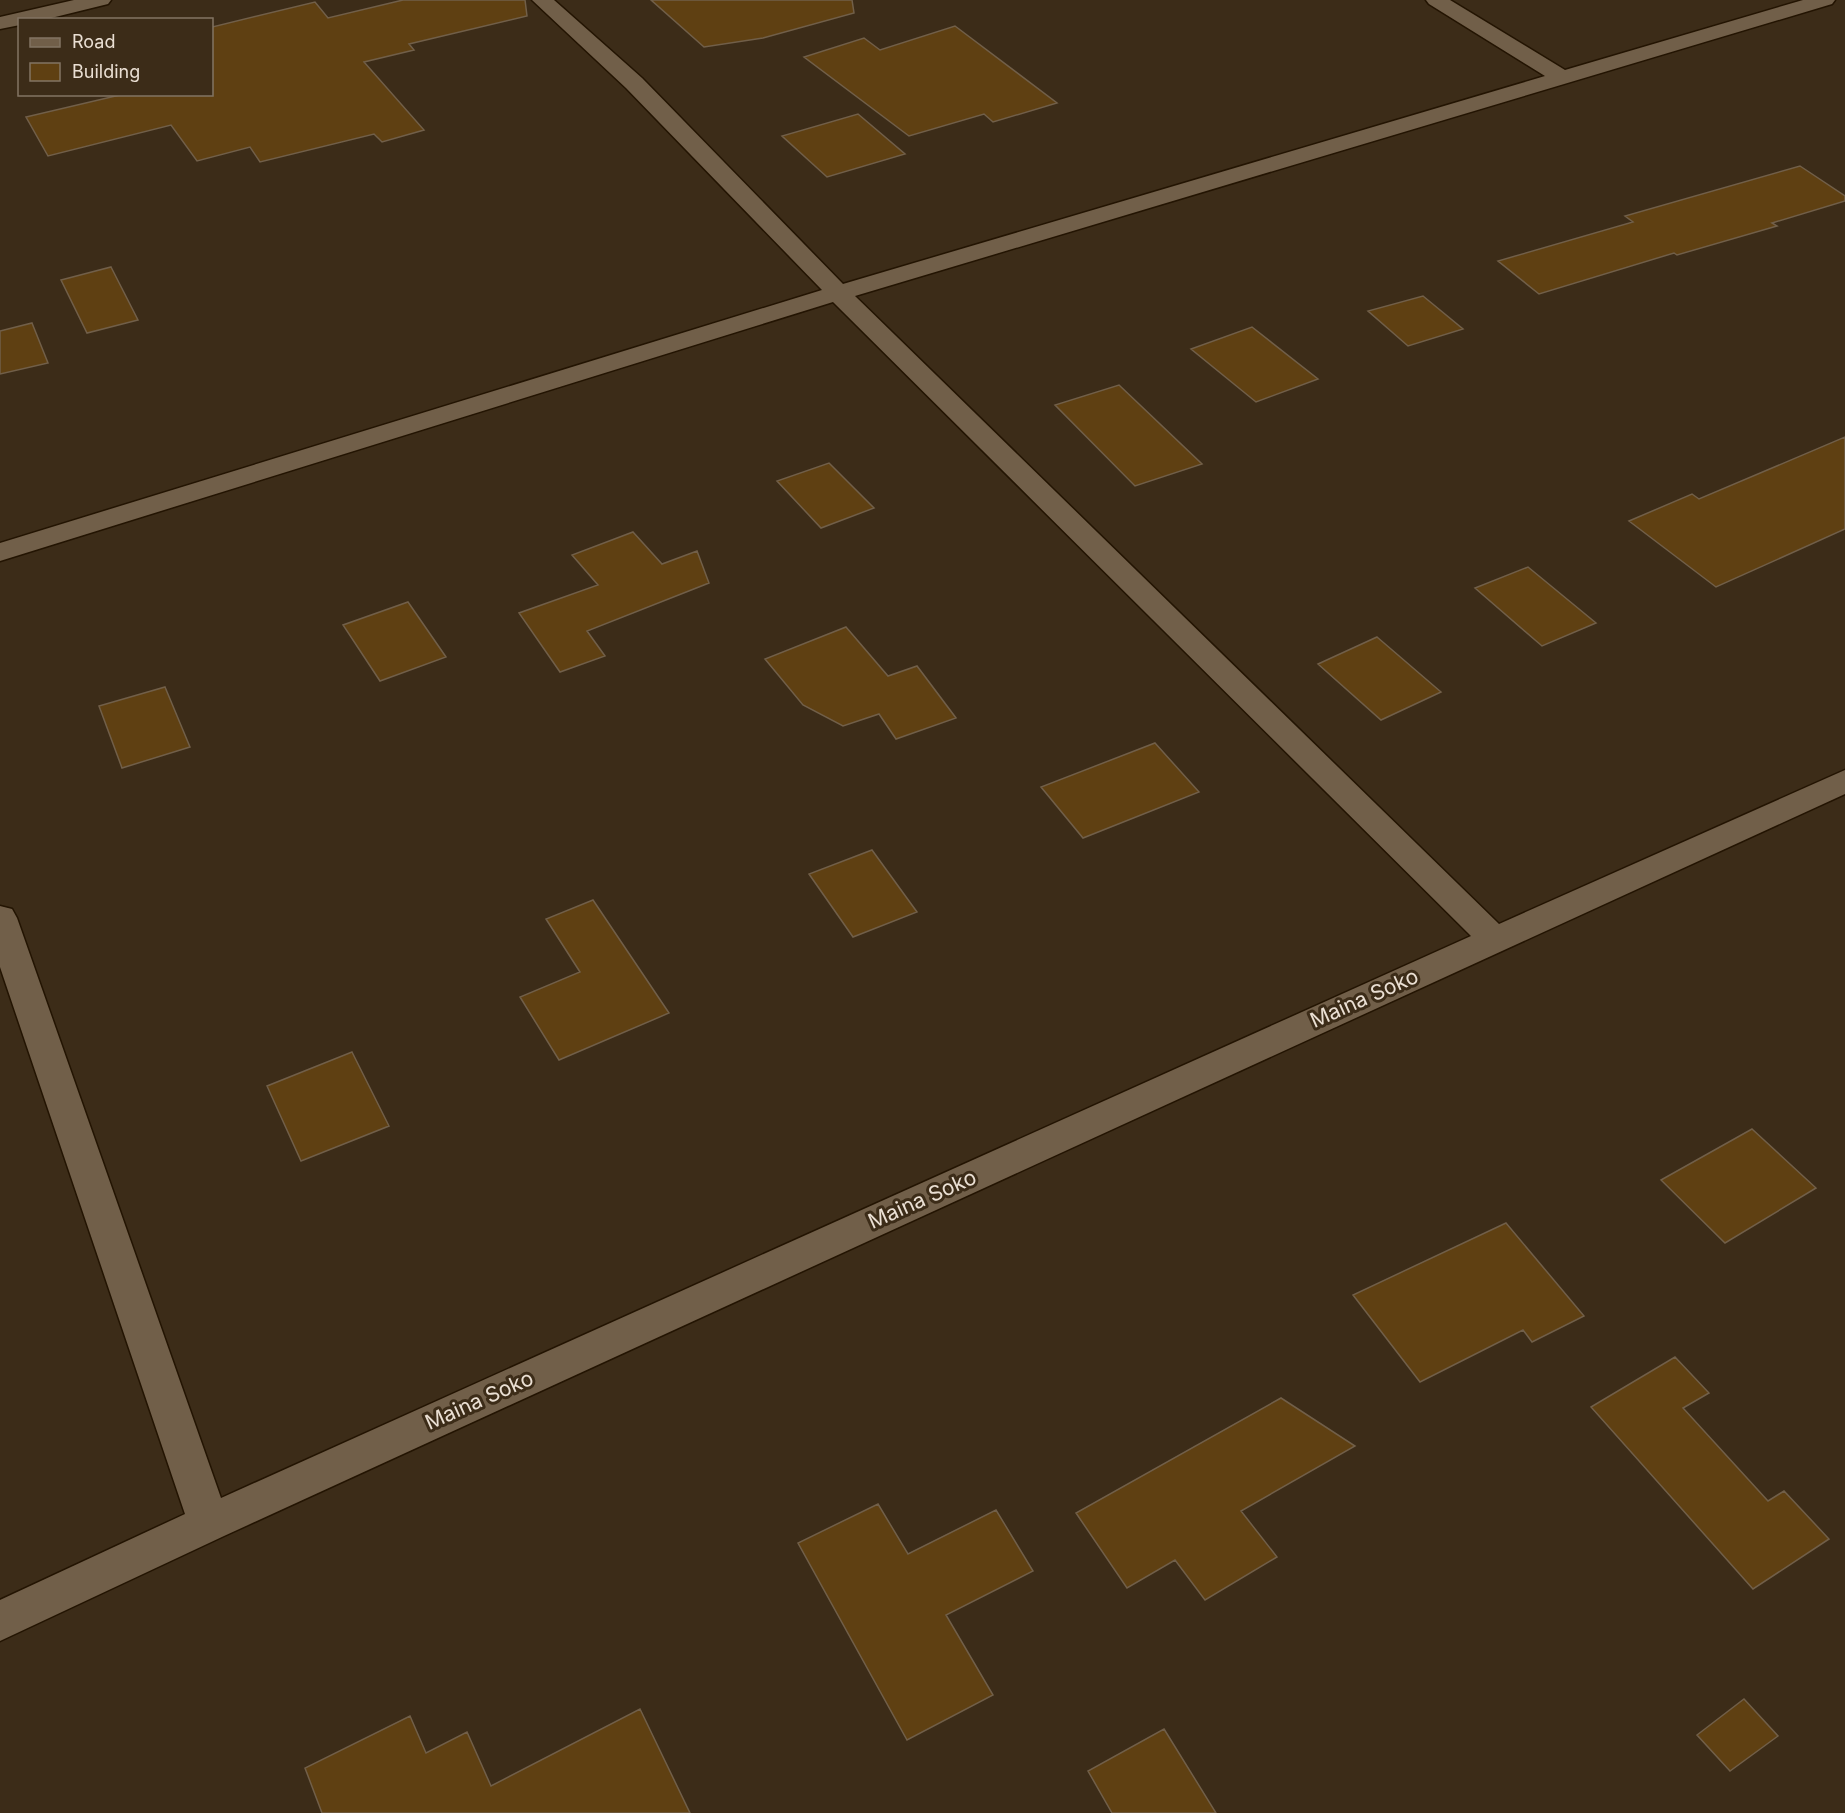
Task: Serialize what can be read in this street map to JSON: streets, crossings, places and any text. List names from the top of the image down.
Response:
{
  "streets": {
    "street": ["Maina Soko"]
  },
  "legend": ["Road", "Building"]
}
